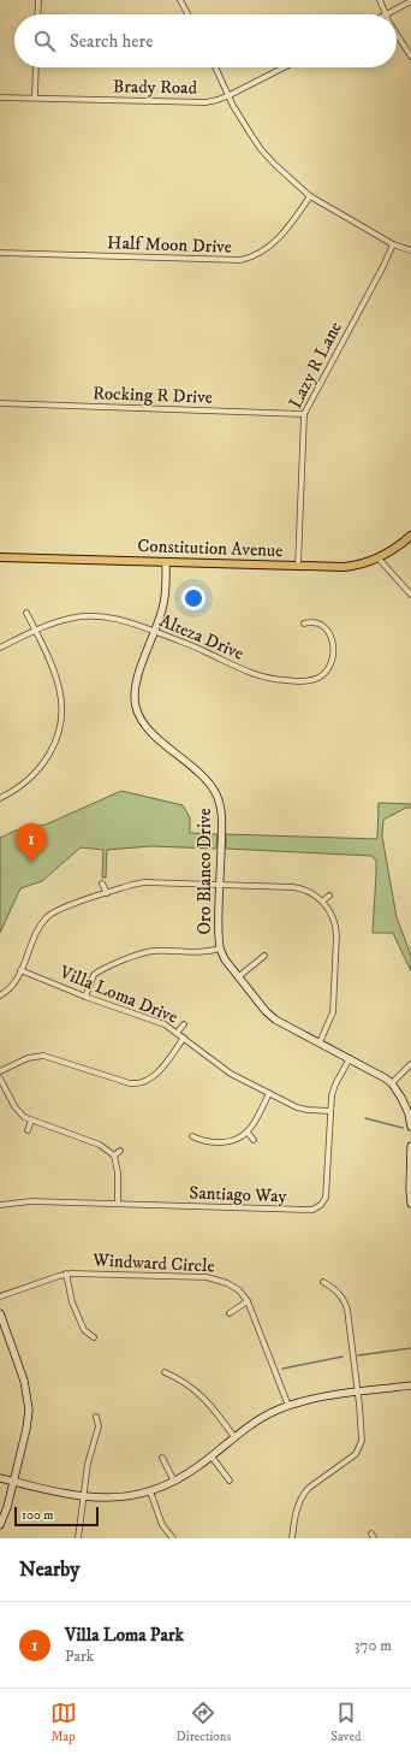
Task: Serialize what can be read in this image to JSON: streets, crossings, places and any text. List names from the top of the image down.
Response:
{
  "streets": {
    "main road": ["Constitution Avenue"],
    "street": [
      "Brady Road",
      "Half Moon Drive",
      "Lazy R Lane",
      "Rocking R Drive",
      "Alteza Drive",
      "Oro Blanco Drive",
      "Villa Loma Drive",
      "Santiago Way",
      "Windward Circle"
    ]
  },
  "crossings": [
    ["Lazy R Lane", "Rocking R Drive"],
    ["Lazy R Lane", "Constitution Avenue"],
    ["Constitution Avenue", "Oro Blanco Drive"],
    ["Alteza Drive", "Oro Blanco Drive"],
    ["Oro Blanco Drive", "Santiago Way"],
    ["Villa Loma Drive", "Santiago Way"]
  ],
  "scale_bar": "100 m",
  "page": {
    "search": "Search here",
    "pins": "1",
    "scale": "100 m",
    "heading": "Nearby",
    "list": [
      {
        "mark": "1",
        "name": "Villa Loma Park",
        "note": "Park",
        "value": "370 m"
      }
    ],
    "nav": ["Map", "Directions", "Saved"]
  }
}
